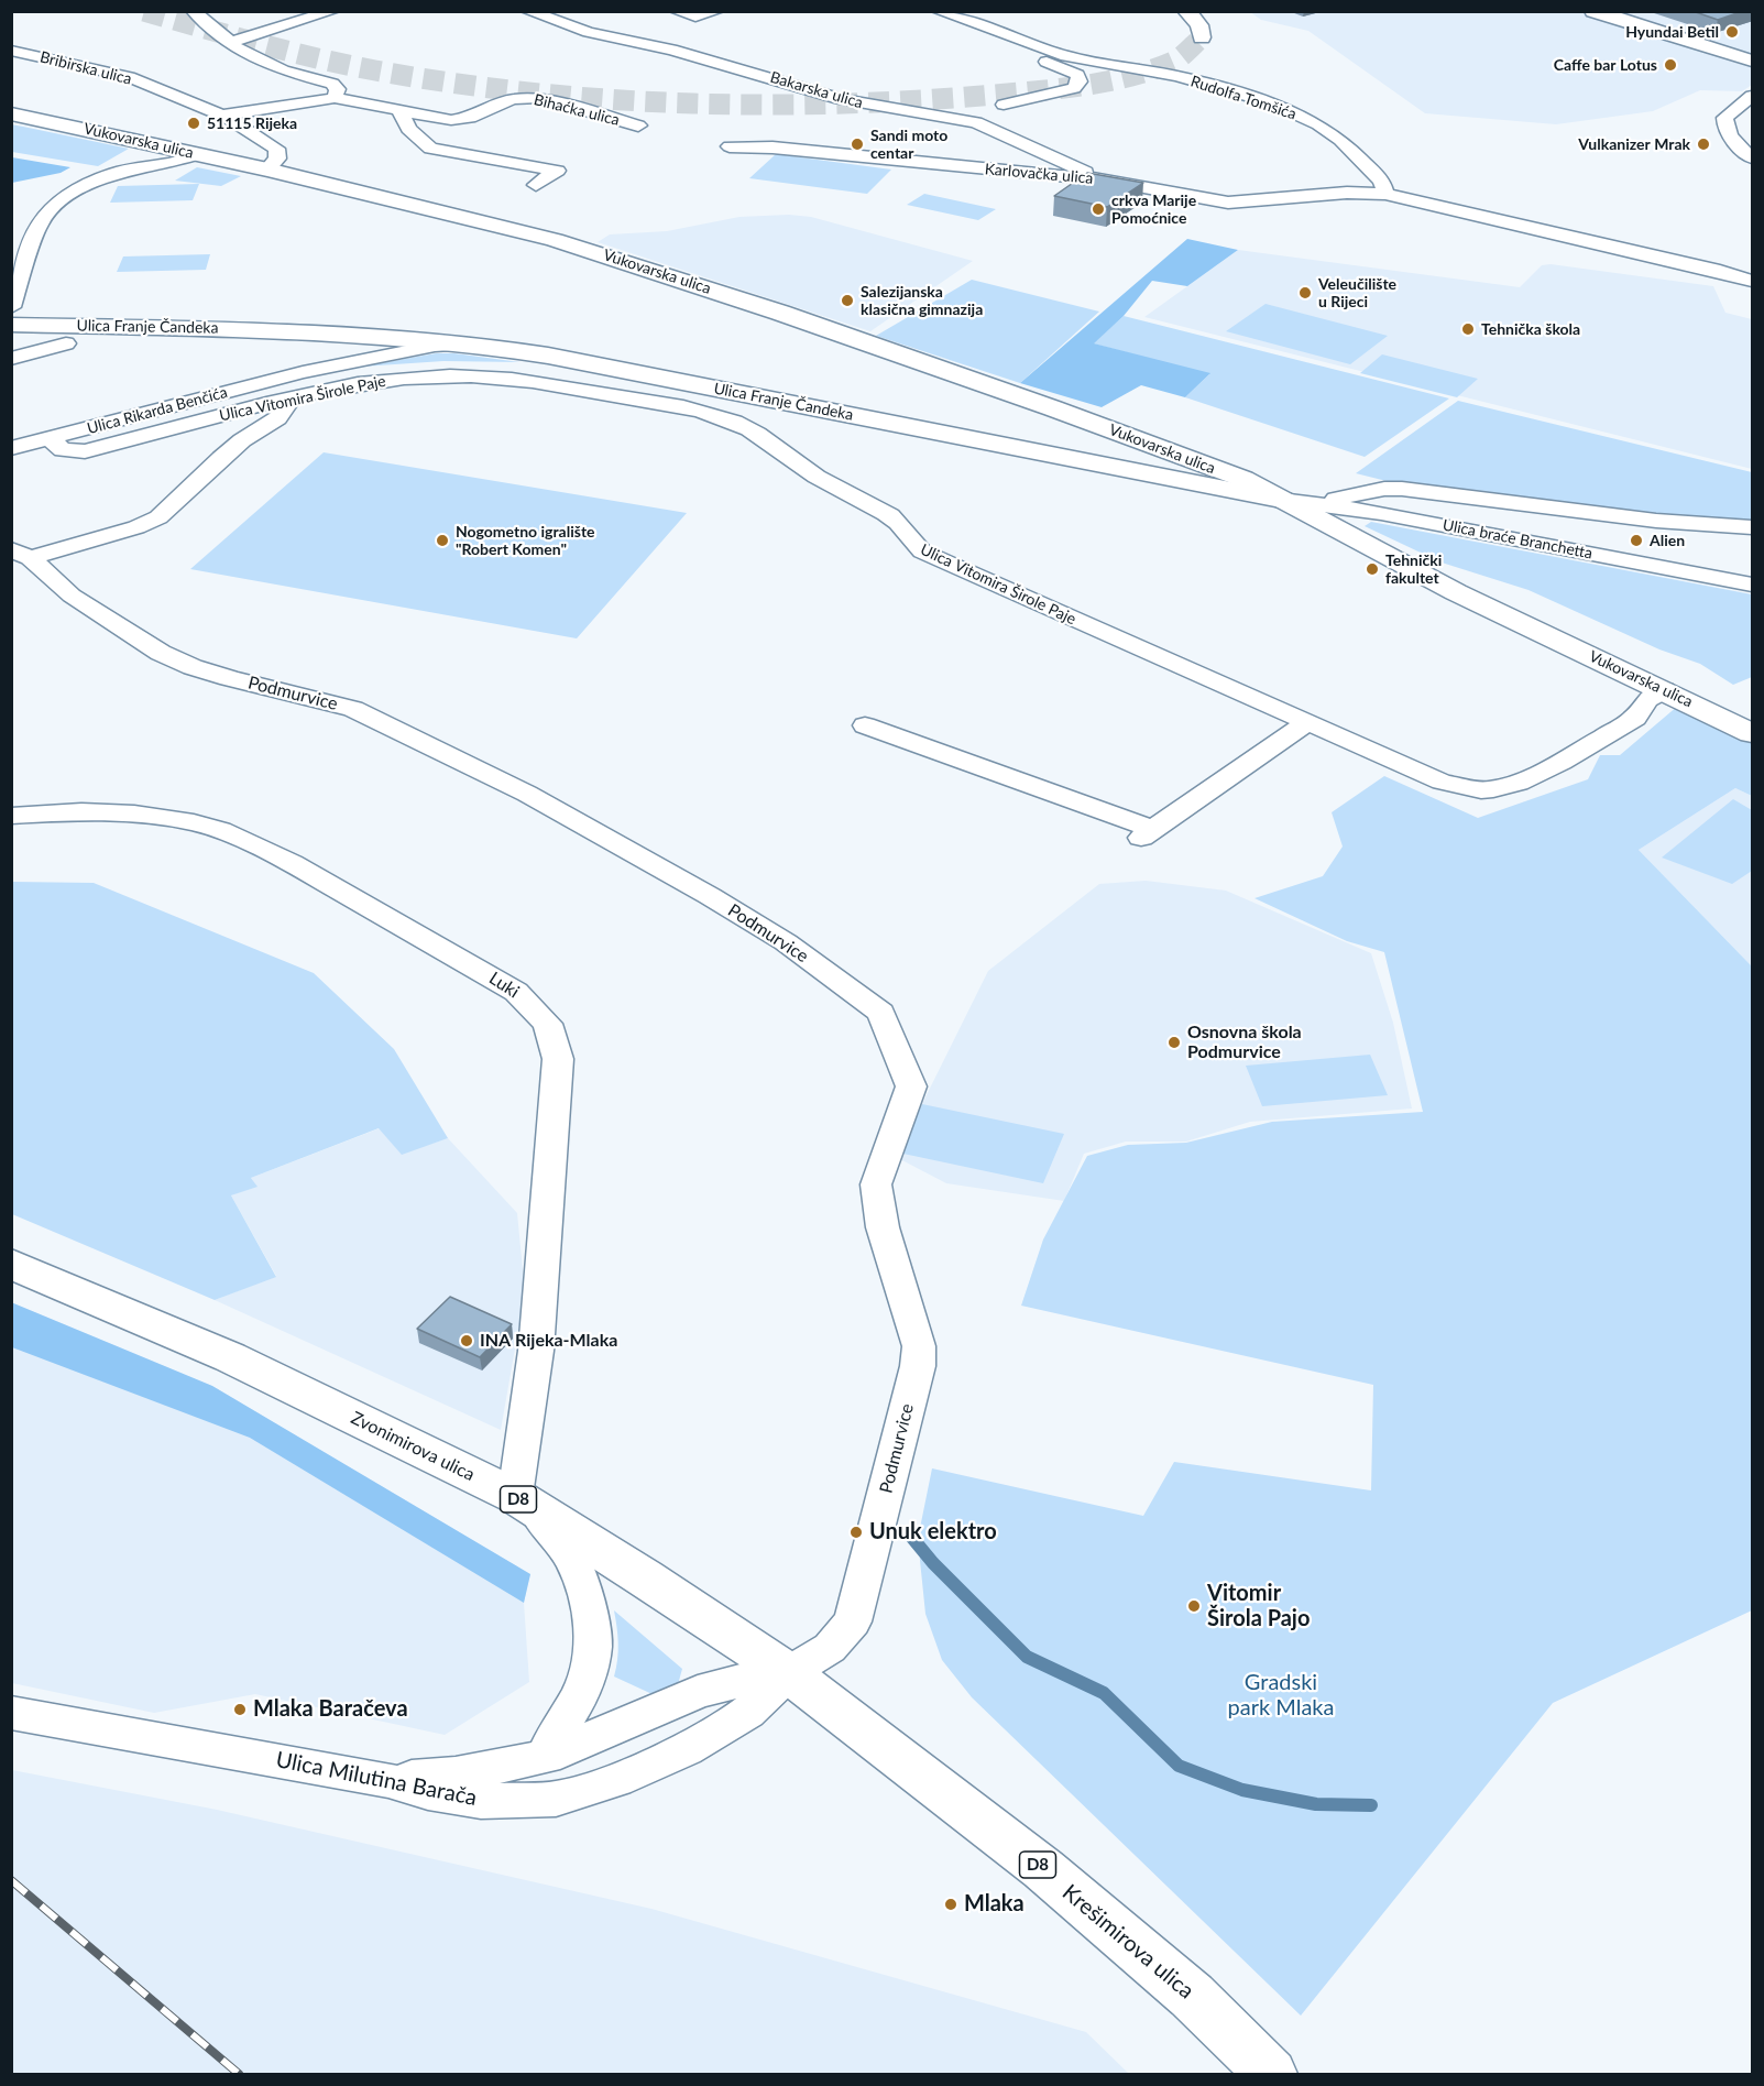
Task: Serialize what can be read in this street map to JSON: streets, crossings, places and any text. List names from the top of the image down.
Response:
{
  "streets": {
    "main road": [
      "Vukovarska ulica",
      "Ulica Franje Čandeka",
      "Zvonimirova ulica",
      "D8",
      "Krešimirova ulica"
    ],
    "street": [
      "Bribirska ulica",
      "Bakarska ulica",
      "Rudolfa Tomšića",
      "Bihaćka ulica",
      "Karlovačka ulica",
      "Ulica Vitomira Širole Paje",
      "Ulica Rikarda Benčića",
      "Ulica braće Branchetta",
      "Podmurvice",
      "Luki",
      "Ulica Milutina Barača"
    ]
  },
  "crossings": [
    ["Bribirska ulica", "Bihaćka ulica"],
    ["Bribirska ulica", "Vukovarska ulica"],
    ["Bakarska ulica", "Karlovačka ulica"],
    ["Rudolfa Tomšića", "Karlovačka ulica"],
    ["Vukovarska ulica", "Ulica Franje Čandeka"],
    ["Vukovarska ulica", "Ulica Vitomira Širole Paje"],
    ["Vukovarska ulica", "Ulica braće Branchetta"],
    ["Ulica Franje Čandeka", "Ulica Rikarda Benčića"],
    ["Ulica Franje Čandeka", "Ulica braće Branchetta"],
    ["Ulica Vitomira Širole Paje", "Ulica Rikarda Benčića"],
    ["Podmurvice", "Zvonimirova ulica"],
    ["Podmurvice", "Ulica Milutina Barača"],
    ["Podmurvice", "Krešimirova ulica"],
    ["Luki", "Zvonimirova ulica"],
    ["Zvonimirova ulica", "Ulica Milutina Barača"],
    ["Zvonimirova ulica", "Krešimirova ulica"],
    ["Ulica Milutina Barača", "Krešimirova ulica"]
  ],
  "parks": ["Gradski park Mlaka"],
  "places": [
    "Hyundai Betil",
    "Caffe bar Lotus",
    "51115 Rijeka",
    "Sandi moto centar",
    "Vulkanizer Mrak",
    "crkva Marije Pomoćnice",
    "Veleučilište u Rijeci",
    "Salezijanska klasična gimnazija",
    "Tehnička škola",
    "Nogometno igralište \"Robert Komen\"",
    "Alien",
    "Tehnički fakultet",
    "Osnovna škola Podmurvice",
    "INA Rijeka-Mlaka",
    "Unuk elektro",
    "Vitomir Širola Pajo",
    "Mlaka Baračeva",
    "Mlaka"
  ]
}
